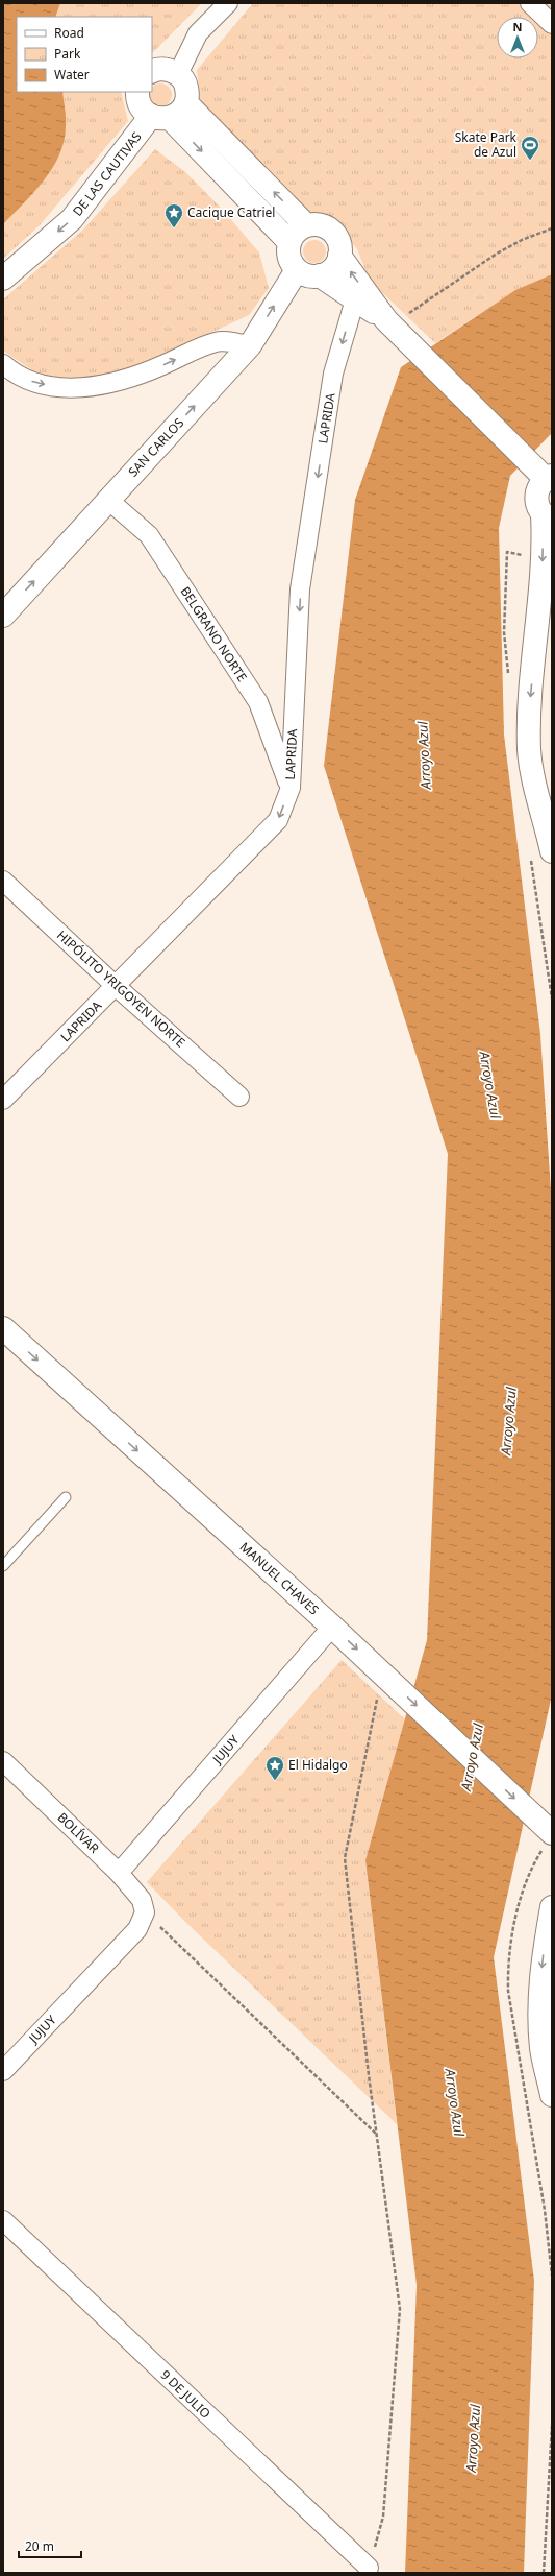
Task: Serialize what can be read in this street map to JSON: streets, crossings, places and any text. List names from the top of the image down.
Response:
{
  "streets": {
    "main road": ["DE LAS CAUTIVAS", "SAN CARLOS", "MANUEL CHAVES"],
    "street": [
      "LAPRIDA",
      "BELGRANO NORTE",
      "HIPÓLITO YRIGOYEN NORTE",
      "JUJUY",
      "BOLÍVAR",
      "9 DE JULIO"
    ]
  },
  "crossings": [
    ["LAPRIDA", "BELGRANO NORTE"],
    ["LAPRIDA", "HIPÓLITO YRIGOYEN NORTE"],
    ["SAN CARLOS", "BELGRANO NORTE"],
    ["MANUEL CHAVES", "JUJUY"],
    ["JUJUY", "BOLÍVAR"]
  ],
  "one_way": [
    "DE LAS CAUTIVAS",
    "LAPRIDA",
    "SAN CARLOS",
    "MANUEL CHAVES"
  ],
  "water": ["Arroyo Azul"],
  "places": {
    "sports": ["Skate Park de Azul"],
    "place": ["Cacique Catriel", "El Hidalgo"]
  },
  "legend": ["Road", "Park", "Water"],
  "scale_bar": "20 m",
  "north": "top"
}
